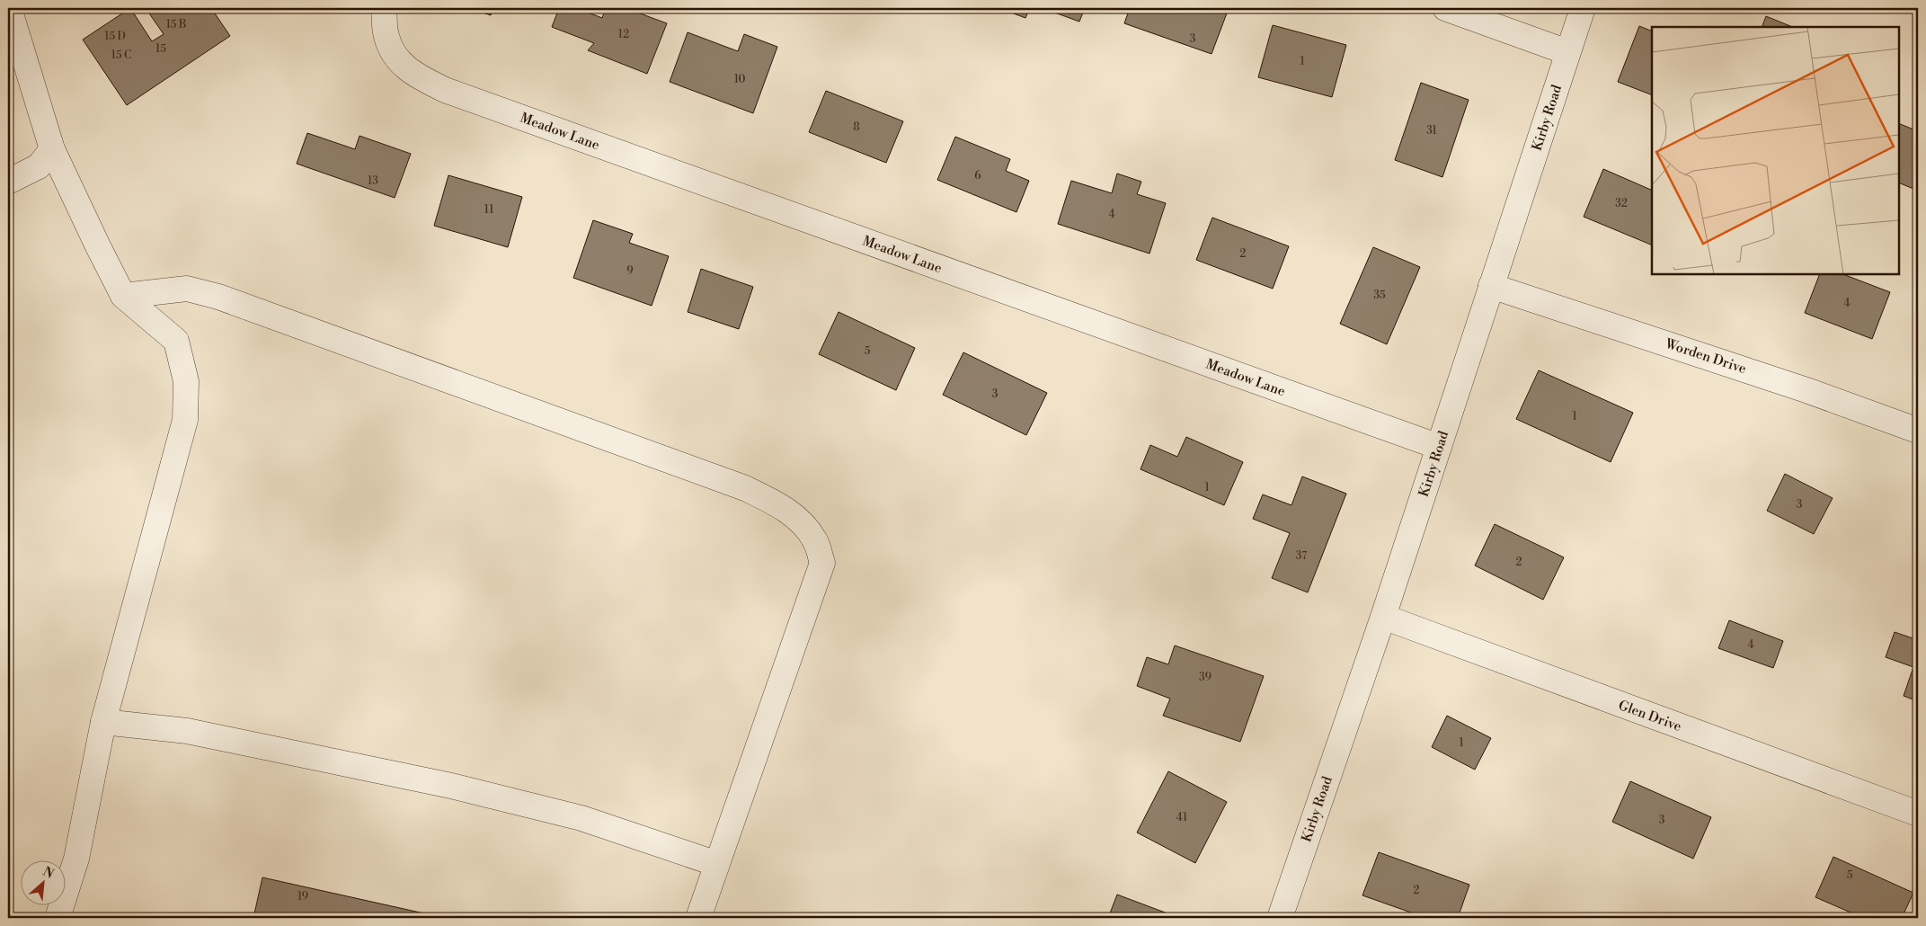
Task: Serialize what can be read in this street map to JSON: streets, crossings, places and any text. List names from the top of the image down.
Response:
{
  "streets": {
    "street": [
      "Kirby Road",
      "Meadow Lane",
      "Worden Drive",
      "Glen Drive"
    ]
  },
  "crossings": [
    ["Kirby Road", "Meadow Lane"],
    ["Kirby Road", "Worden Drive"],
    ["Kirby Road", "Glen Drive"]
  ],
  "house_numbers": [
    "15 B",
    "12",
    "15 D",
    "3",
    "15",
    "15 C",
    "1",
    "10",
    "8",
    "31",
    "6",
    "13",
    "32",
    "11",
    "4",
    "2",
    "9",
    "35",
    "4",
    "5",
    "3",
    "1",
    "1",
    "3",
    "37",
    "2",
    "4",
    "39",
    "1",
    "41",
    "3",
    "5",
    "2",
    "19"
  ],
  "north": "top right"
}
